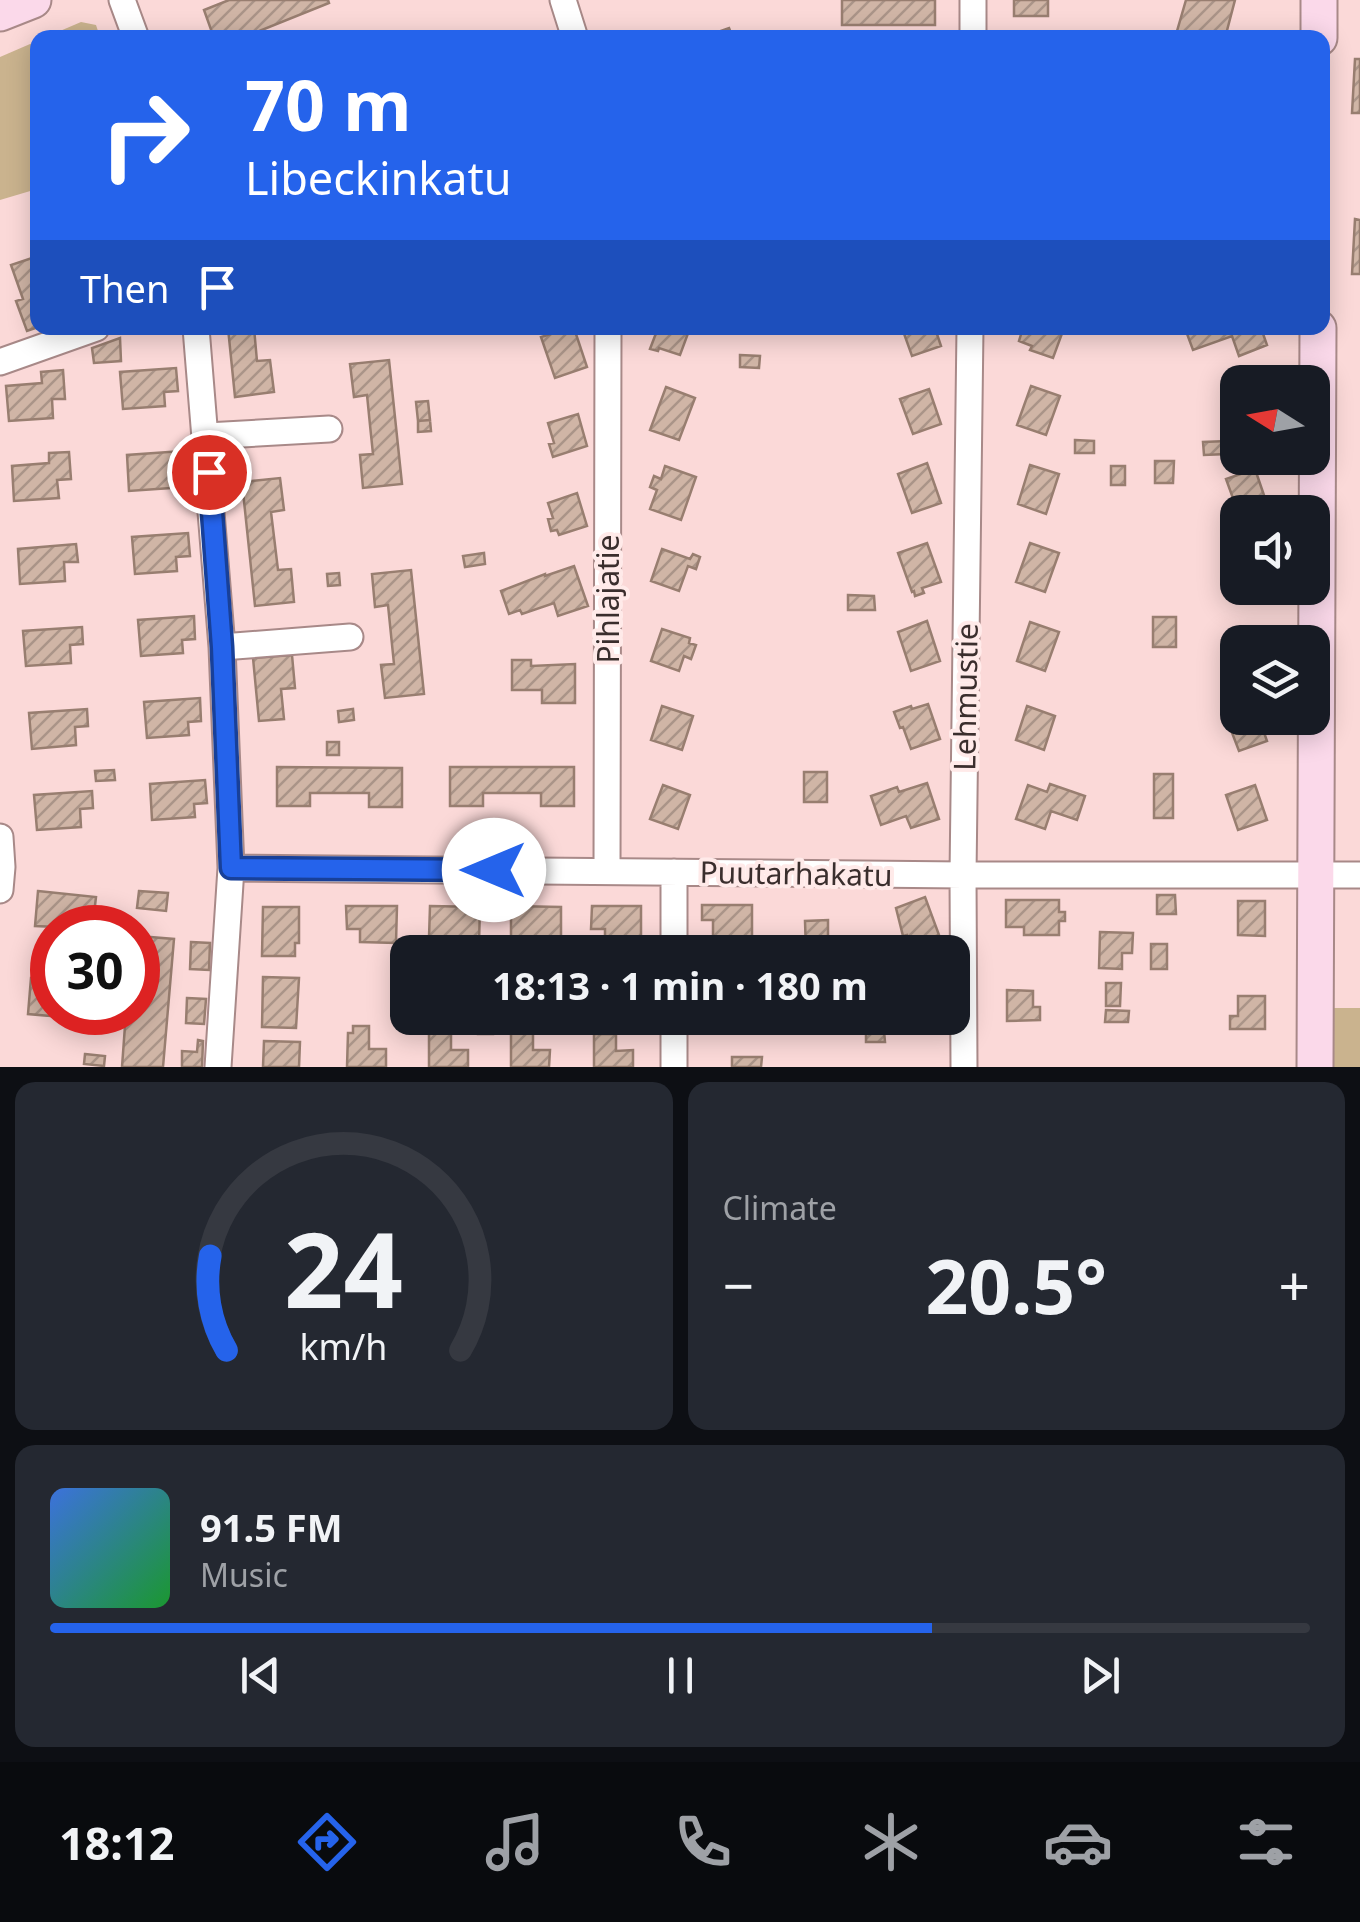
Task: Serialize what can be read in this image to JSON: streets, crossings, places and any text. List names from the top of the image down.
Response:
{
  "streets": {
    "street": ["Pihlajatie", "Lehmustie", "Puutarhakatu"]
  },
  "crossings": [
    ["Pihlajatie", "Puutarhakatu"],
    ["Lehmustie", "Puutarhakatu"]
  ],
  "north": "left",
  "page": {
    "turn": ["70 m", "Libeckinkatu"],
    "then": "Then",
    "limit": "30",
    "trip": "18:13 · 1 min · 180 m",
    "tile": "Climate",
    "heat": ["−", "20.5°", "+"],
    "song": ["91.5 FM", "Music"],
    "tabs": "18:12",
    "gauge": ["24", "km/h"]
  }
}
